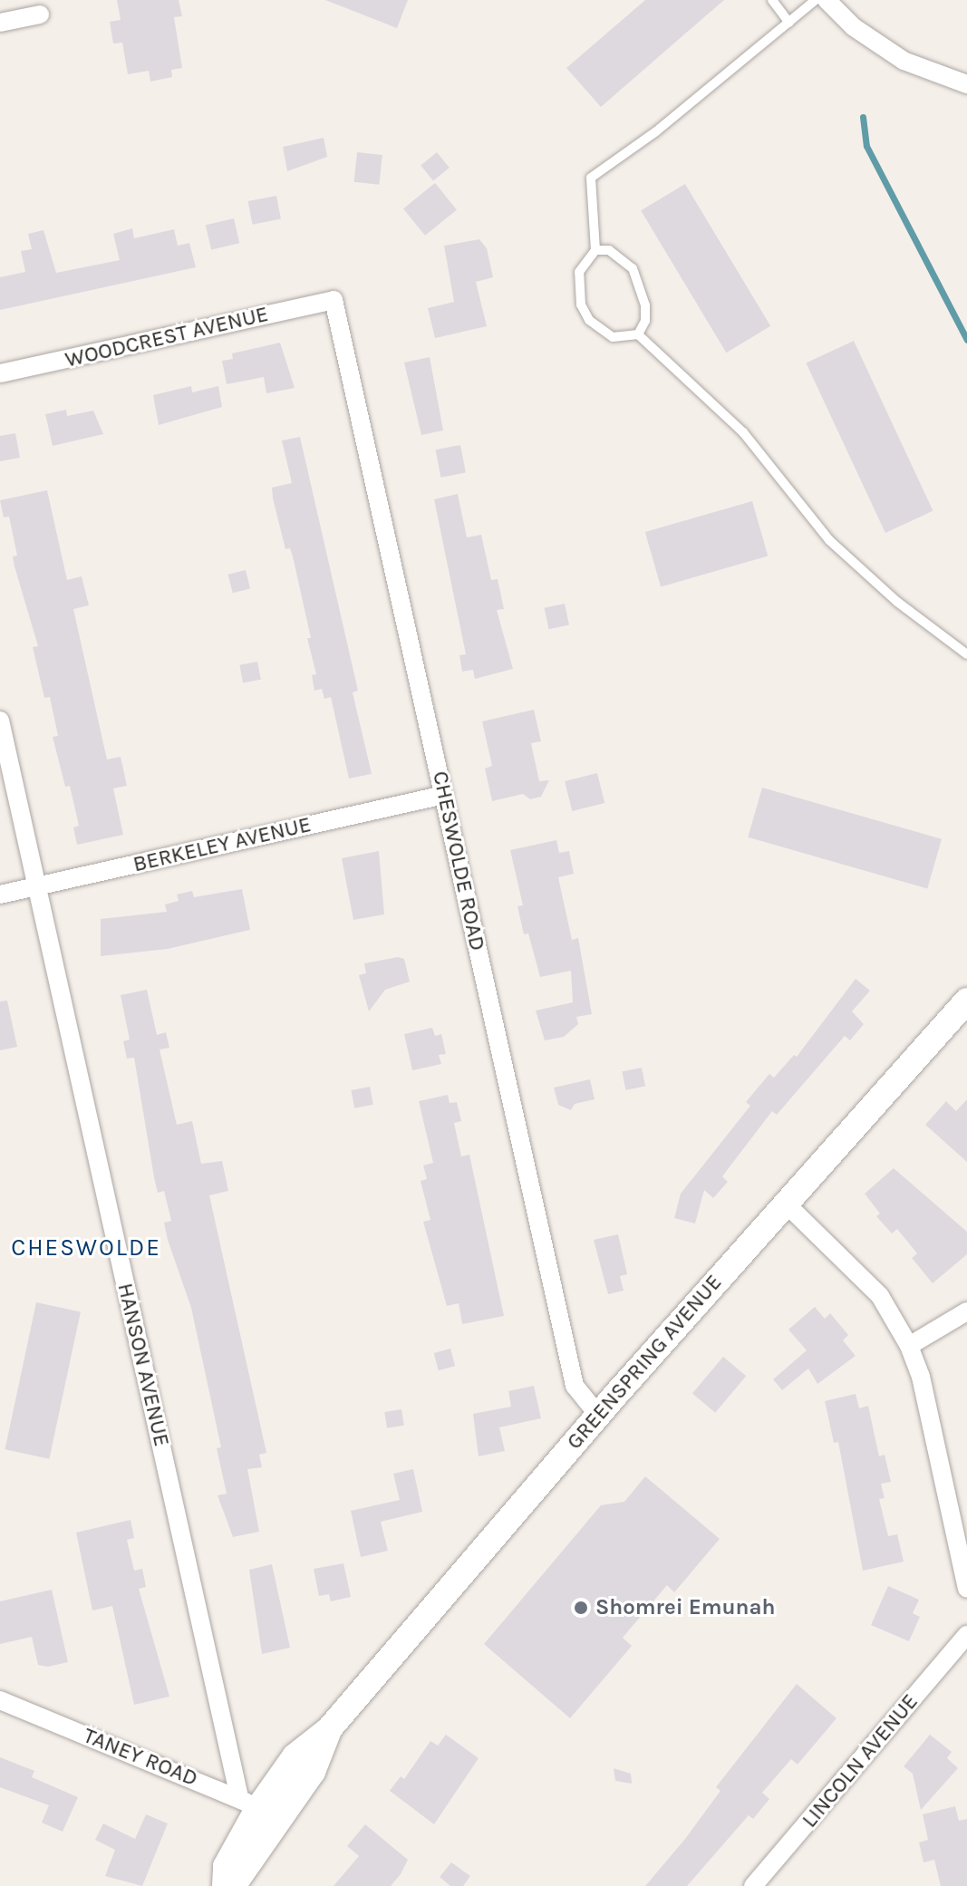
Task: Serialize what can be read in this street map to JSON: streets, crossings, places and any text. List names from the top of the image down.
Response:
{
  "streets": {
    "main road": ["GREENSPRING AVENUE"],
    "street": [
      "WOODCREST AVENUE",
      "BERKELEY AVENUE",
      "CHESWOLDE ROAD",
      "HANSON AVENUE",
      "TANEY ROAD",
      "LINCOLN AVENUE"
    ]
  },
  "crossings": [
    ["WOODCREST AVENUE", "CHESWOLDE ROAD"],
    ["BERKELEY AVENUE", "CHESWOLDE ROAD"],
    ["BERKELEY AVENUE", "HANSON AVENUE"],
    ["CHESWOLDE ROAD", "GREENSPRING AVENUE"],
    ["GREENSPRING AVENUE", "HANSON AVENUE"],
    ["GREENSPRING AVENUE", "TANEY ROAD"],
    ["HANSON AVENUE", "TANEY ROAD"]
  ],
  "districts": ["CHESWOLDE"],
  "places": ["Shomrei Emunah"]
}
